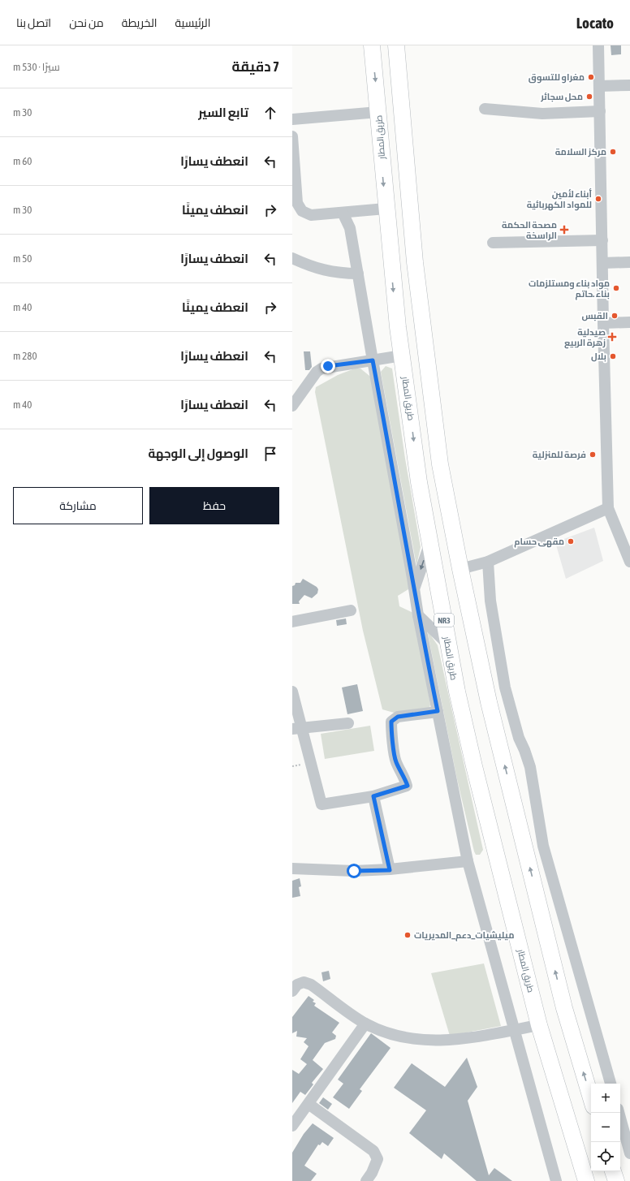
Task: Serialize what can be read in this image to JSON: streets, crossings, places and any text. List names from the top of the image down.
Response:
{
  "streets": {
    "highway": ["طريق المطار", "NR3"]
  },
  "places": {
    "other": [
      "مغراو للتسوق",
      "محل سجائر",
      "مركز السلامة",
      "أبناء لأمين للمواد الكهربائية",
      "مواد بناء ومستلزمات بناء .حاتم",
      "القبس",
      "بلال",
      "فرصة للمنزلية",
      "مقهى حسام",
      "ميليشيات_دعم_المديريات"
    ],
    "health": ["مصحة الحكمة الراسخة", "صيدلية زهرة الربيع"]
  },
  "page": {
    "header": "Locato",
    "nav": [
      "الرئيسية",
      "الخريطة",
      "من نحن",
      "اتصل بنا"
    ],
    "heading": ["7 دقيقة", "سيرًا · 530 m"],
    "list": [
      ["تابع السير", "30 m"],
      ["انعطف يسارًا", "60 m"],
      ["انعطف يمينًا", "30 m"],
      ["انعطف يسارًا", "50 m"],
      ["انعطف يمينًا", "40 m"],
      ["انعطف يسارًا", "280 m"],
      ["انعطف يسارًا", "40 m"],
      "الوصول إلى الوجهة"
    ],
    "buttons": ["حفظ", "مشاركة"],
    "map_buttons": ["+", "−"]
  }
}
